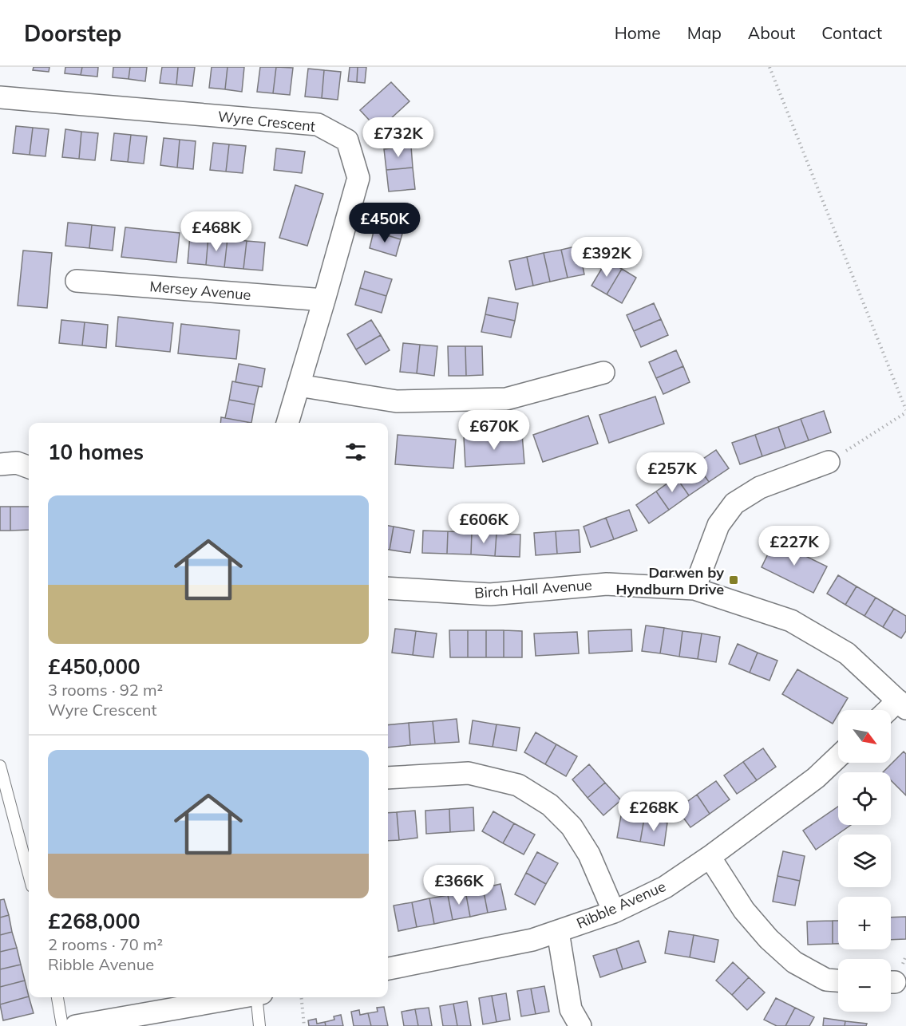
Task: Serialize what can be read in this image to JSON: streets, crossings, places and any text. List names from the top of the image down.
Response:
{
  "streets": {
    "street": [
      "Wyre Crescent",
      "Mersey Avenue",
      "Birch Hall Avenue",
      "Ribble Avenue"
    ]
  },
  "crossings": [
    ["Wyre Crescent", "Mersey Avenue"]
  ],
  "places": {
    "transit": ["Darwen by Hyndburn Drive"]
  },
  "north": "bottom right",
  "page": {
    "header": "Doorstep",
    "nav": [
      "Home",
      "Map",
      "About",
      "Contact"
    ],
    "price": [
      "£732K",
      "£450K",
      "£468K",
      "£392K",
      "£670K",
      "£257K",
      "£606K",
      "£227K",
      "£268K",
      "£366K"
    ],
    "heading": "10 homes",
    "list": [
      {
        "name": "£450,000",
        "note": "3 rooms · 92 m² · Wyre Crescent"
      },
      {
        "name": "£268,000",
        "note": "2 rooms · 70 m² · Ribble Avenue"
      }
    ],
    "map_buttons": ["+", "−"]
  }
}
